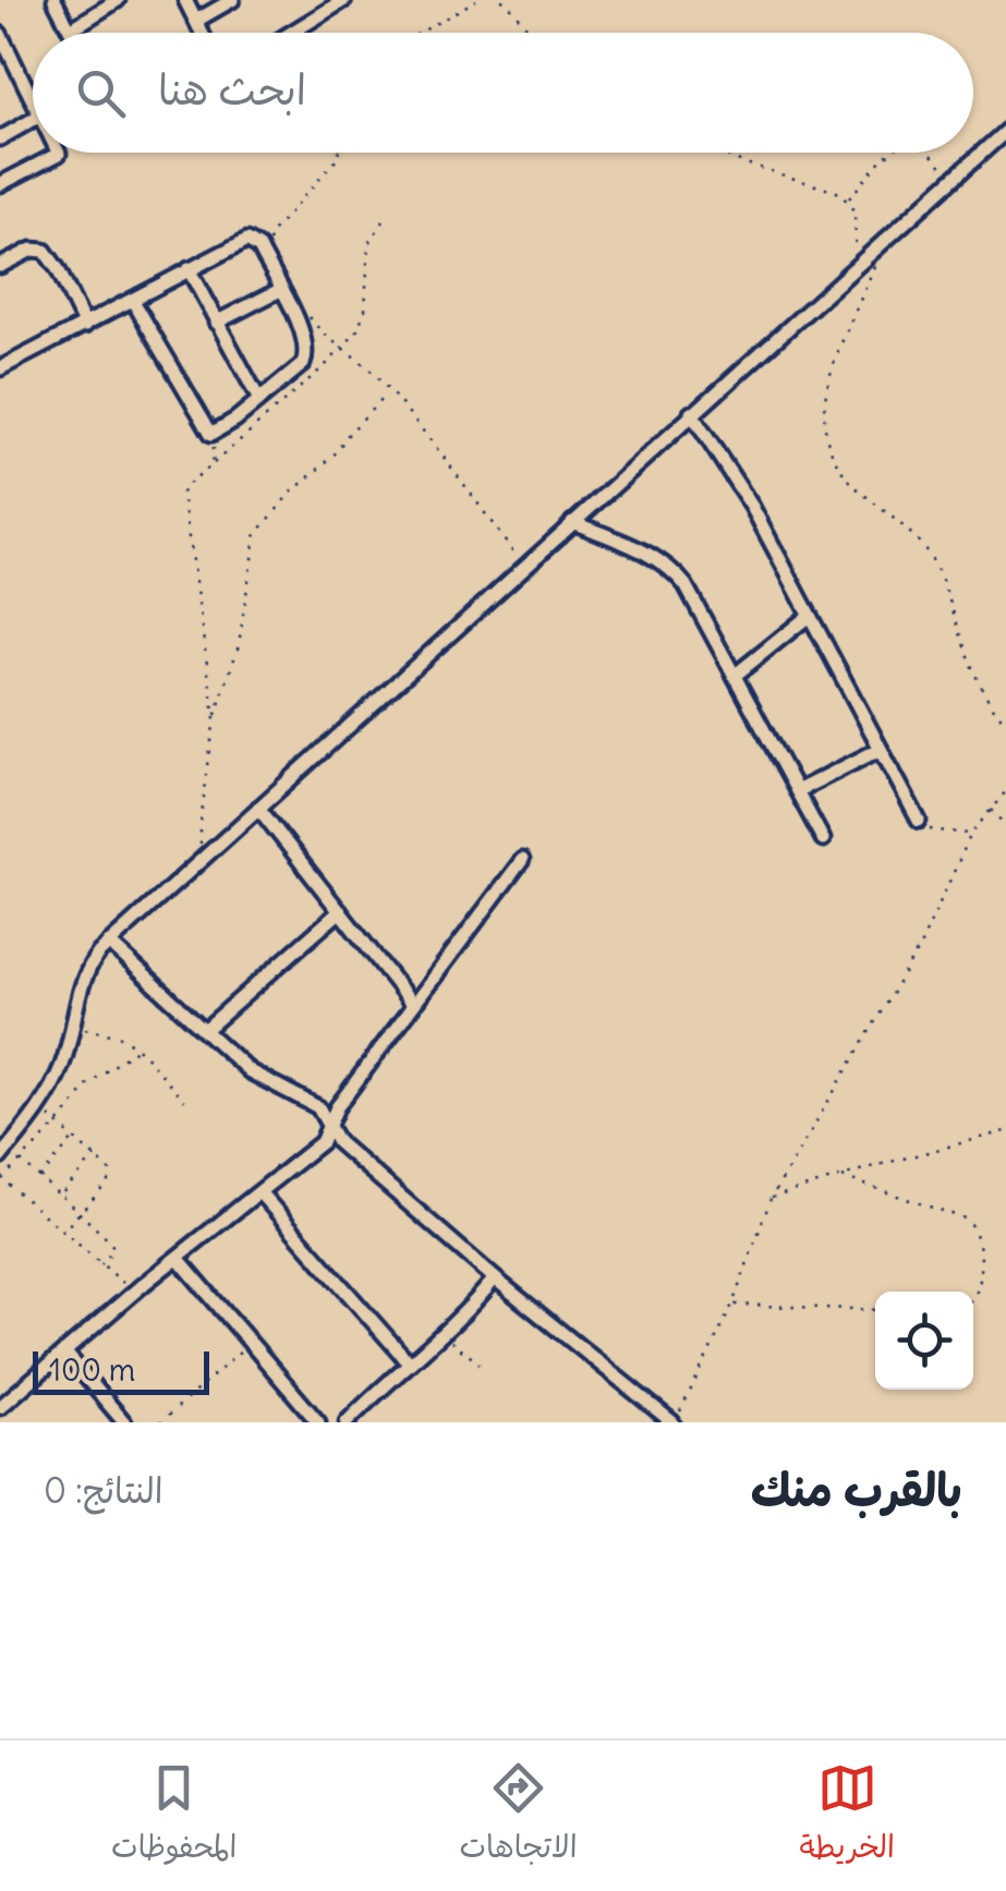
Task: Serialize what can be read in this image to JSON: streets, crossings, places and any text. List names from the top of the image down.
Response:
{
  "scale_bar": "100 m",
  "page": {
    "search": "ابحث هنا",
    "scale": "100 m",
    "heading": ["بالقرب منك", "النتائج: 0"],
    "nav": ["الخريطة", "الاتجاهات", "المحفوظات"]
  }
}
